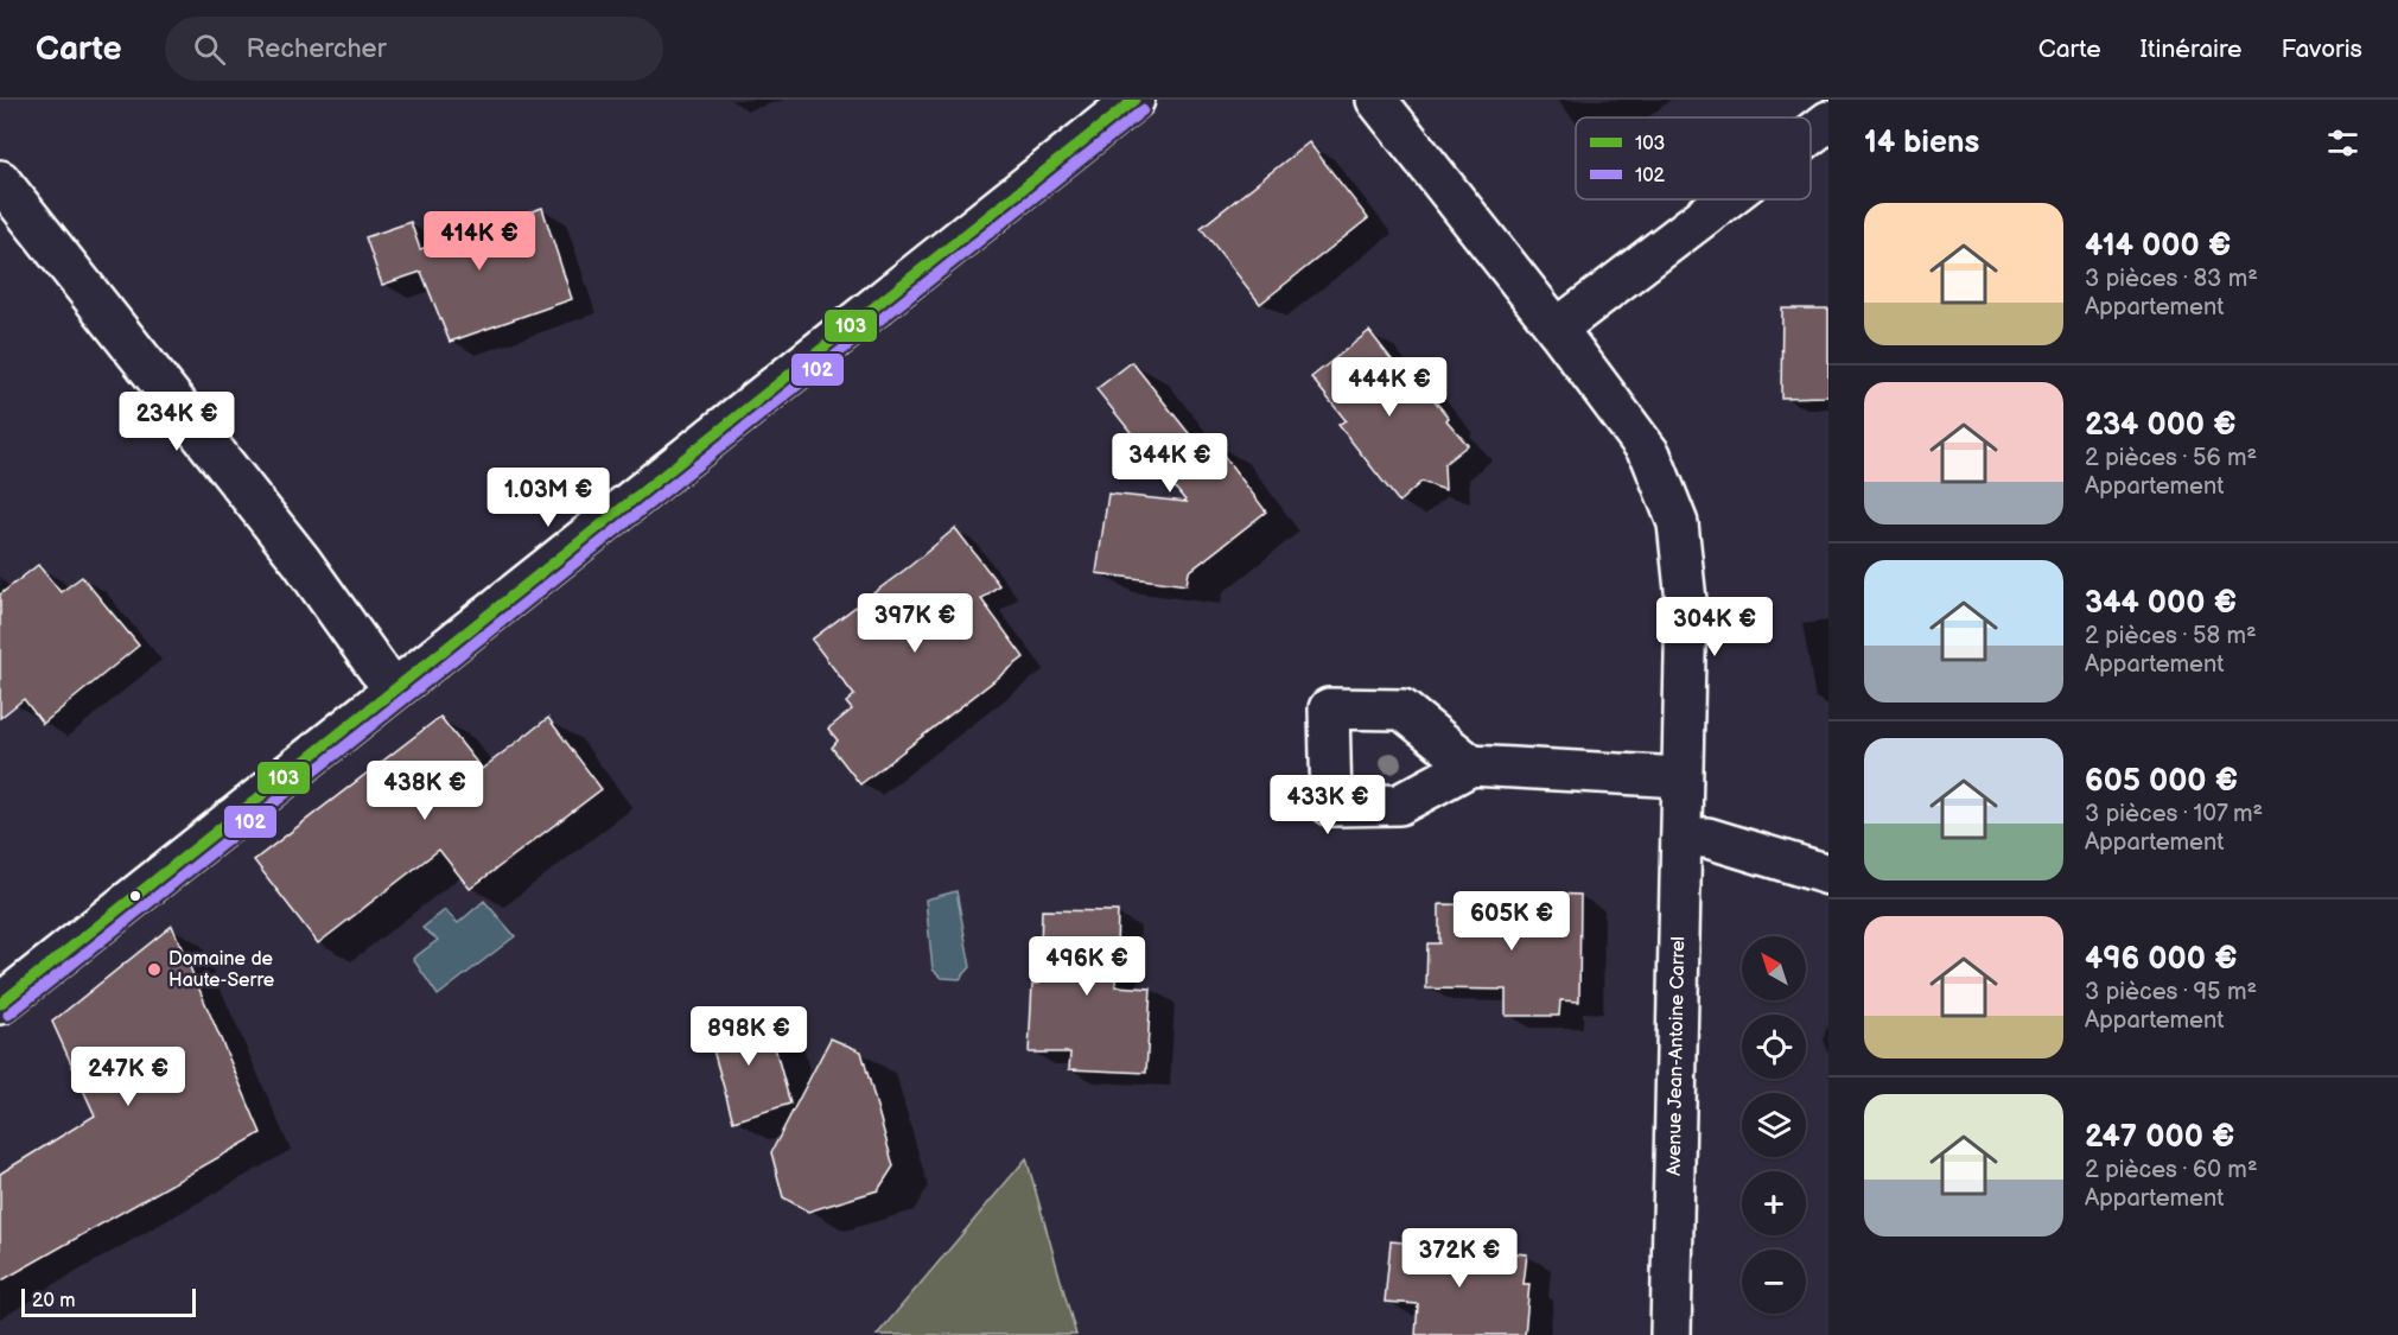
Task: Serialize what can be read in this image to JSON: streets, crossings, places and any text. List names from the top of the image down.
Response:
{
  "streets": {
    "street": ["Avenue Jean-Antoine Carrel"]
  },
  "places": ["Domaine de Haute-Serre"],
  "lines": ["transit line 103", "transit line 102"],
  "legend": ["103", "102"],
  "scale_bar": "20 m",
  "north": "top left",
  "page": {
    "header": "Carte",
    "search": "Rechercher",
    "nav": ["Carte", "Itinéraire", "Favoris"],
    "heading": "14 biens",
    "list": [
      {
        "name": "414 000 €",
        "note": "3 pièces · 83 m² · Appartement"
      },
      {
        "name": "234 000 €",
        "note": "2 pièces · 56 m² · Appartement"
      },
      {
        "name": "344 000 €",
        "note": "2 pièces · 58 m² · Appartement"
      },
      {
        "name": "605 000 €",
        "note": "3 pièces · 107 m² · Appartement"
      },
      {
        "name": "496 000 €",
        "note": "3 pièces · 95 m² · Appartement"
      },
      {
        "name": "247 000 €",
        "note": "2 pièces · 60 m² · Appartement"
      }
    ],
    "price": [
      "414K €",
      "444K €",
      "234K €",
      "344K €",
      "1.03M €",
      "397K €",
      "304K €",
      "438K €",
      "433K €",
      "605K €",
      "496K €",
      "898K €",
      "247K €",
      "372K €"
    ],
    "map_buttons": ["+", "−"],
    "scale": "20 m"
  }
}
